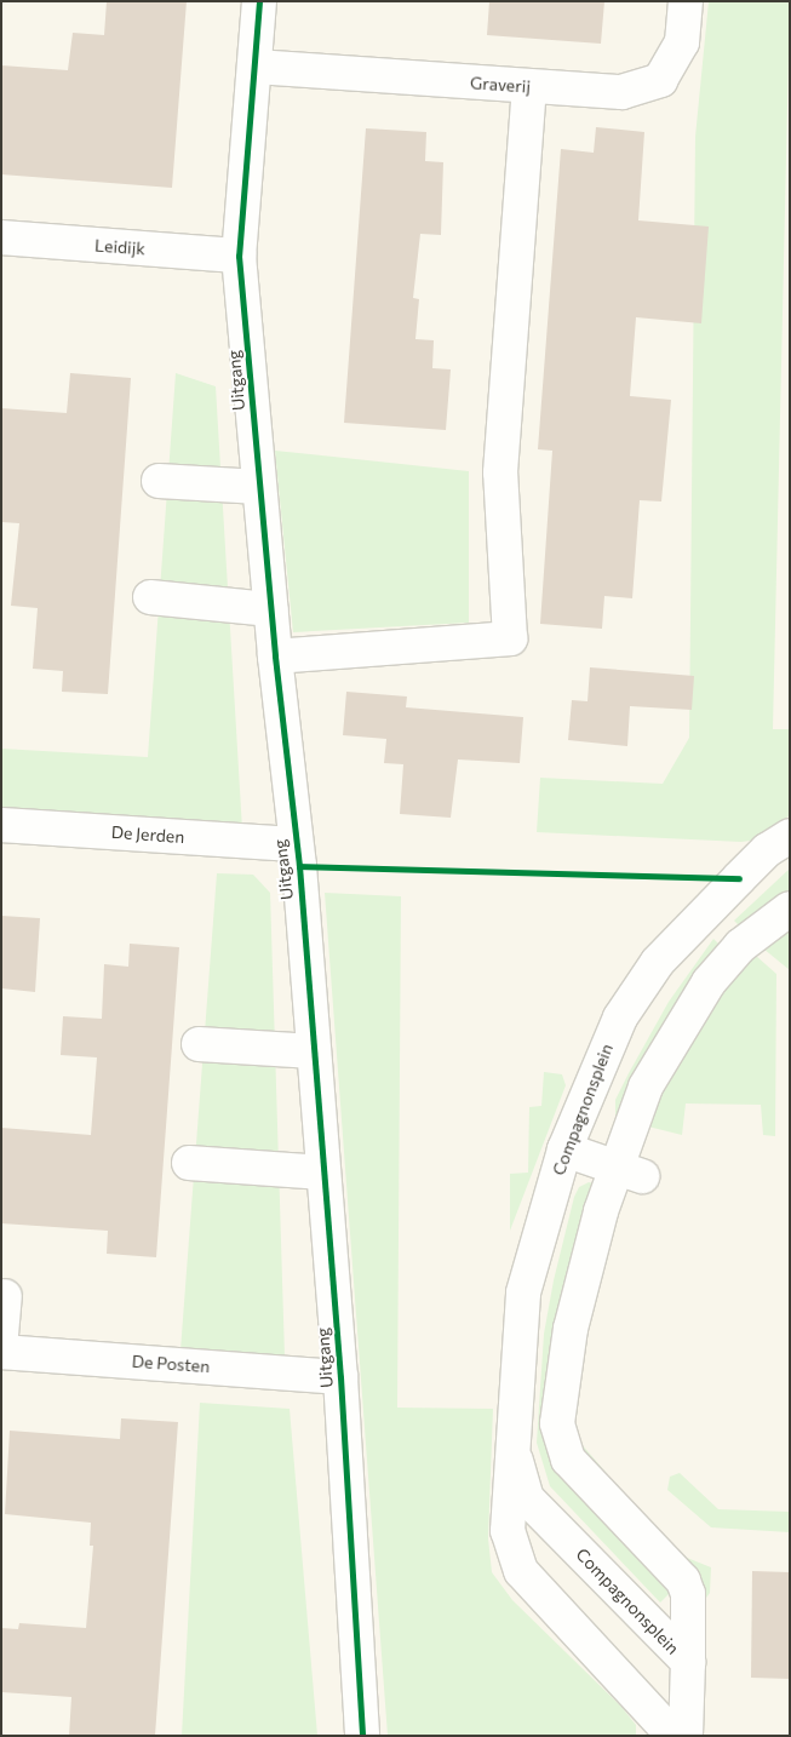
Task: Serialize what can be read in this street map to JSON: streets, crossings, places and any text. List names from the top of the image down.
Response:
{
  "streets": {
    "street": [
      "Graverij",
      "Leidijk",
      "Uitgang",
      "De Jerden",
      "Compagnonsplein",
      "De Posten"
    ]
  },
  "crossings": [
    ["Graverij", "Uitgang"],
    ["Leidijk", "Uitgang"],
    ["Uitgang", "De Jerden"],
    ["Uitgang", "De Posten"]
  ]
}
